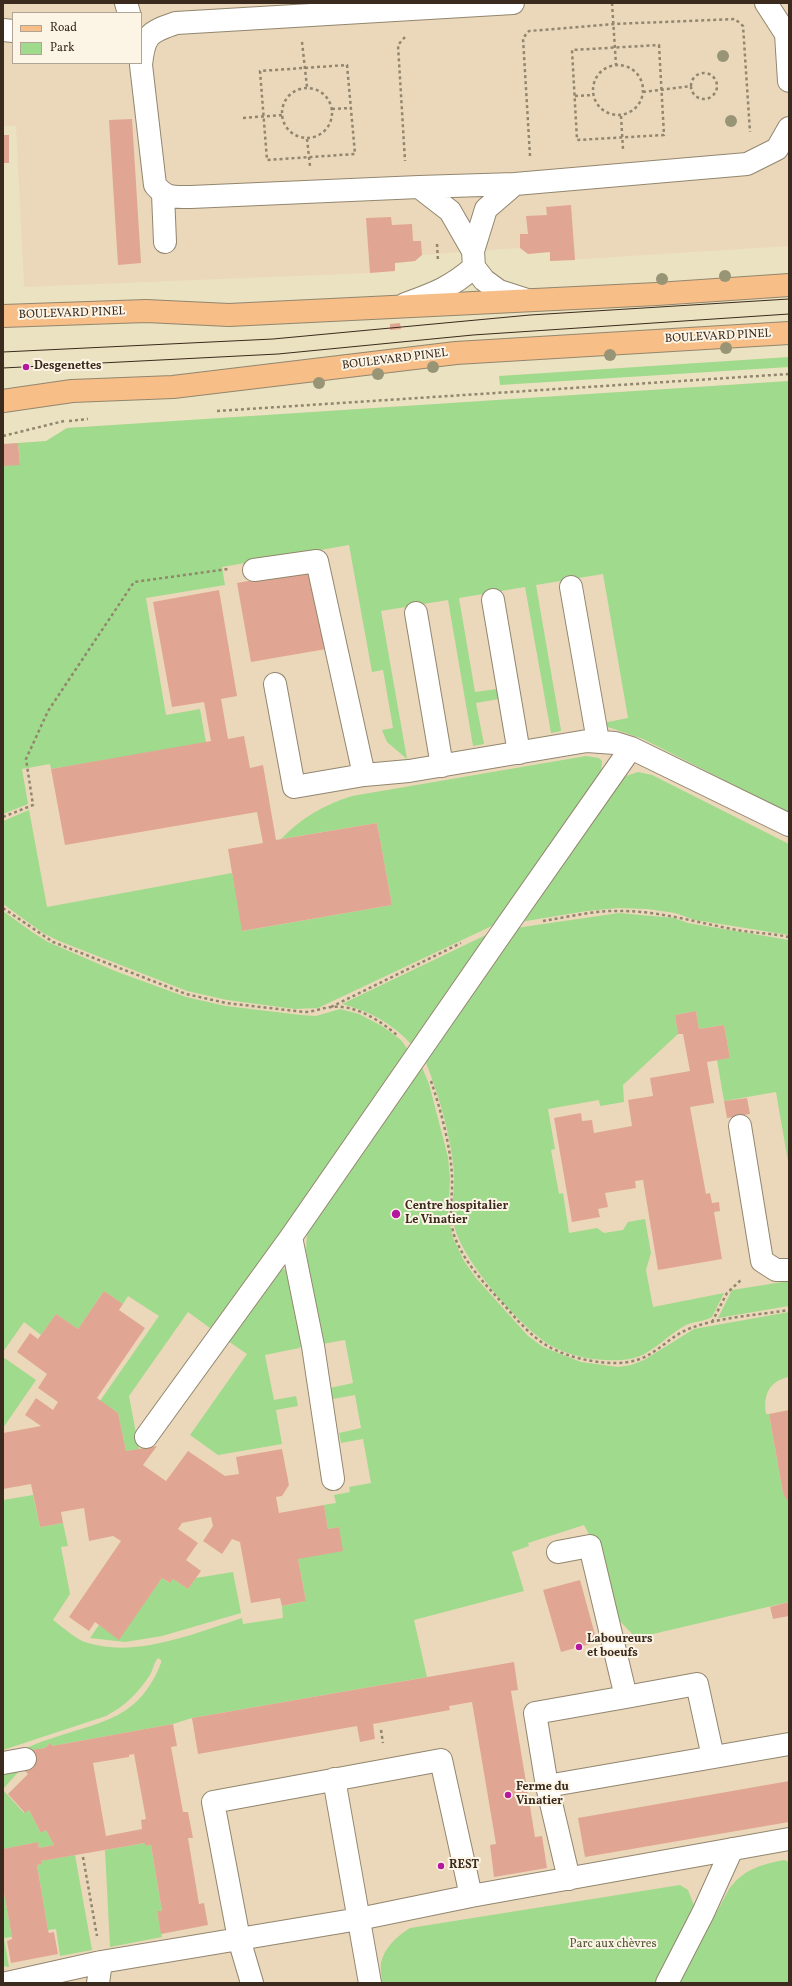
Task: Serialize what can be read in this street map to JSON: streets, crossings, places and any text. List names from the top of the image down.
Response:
{
  "streets": {
    "main road": ["BOULEVARD PINEL"]
  },
  "parks": ["Parc aux chèvres"],
  "places": [
    "Desgenettes",
    "Centre hospitalier Le Vinatier",
    "Laboureurs et boeufs",
    "Ferme du Vinatier",
    "REST"
  ],
  "legend": ["Road", "Park"]
}
